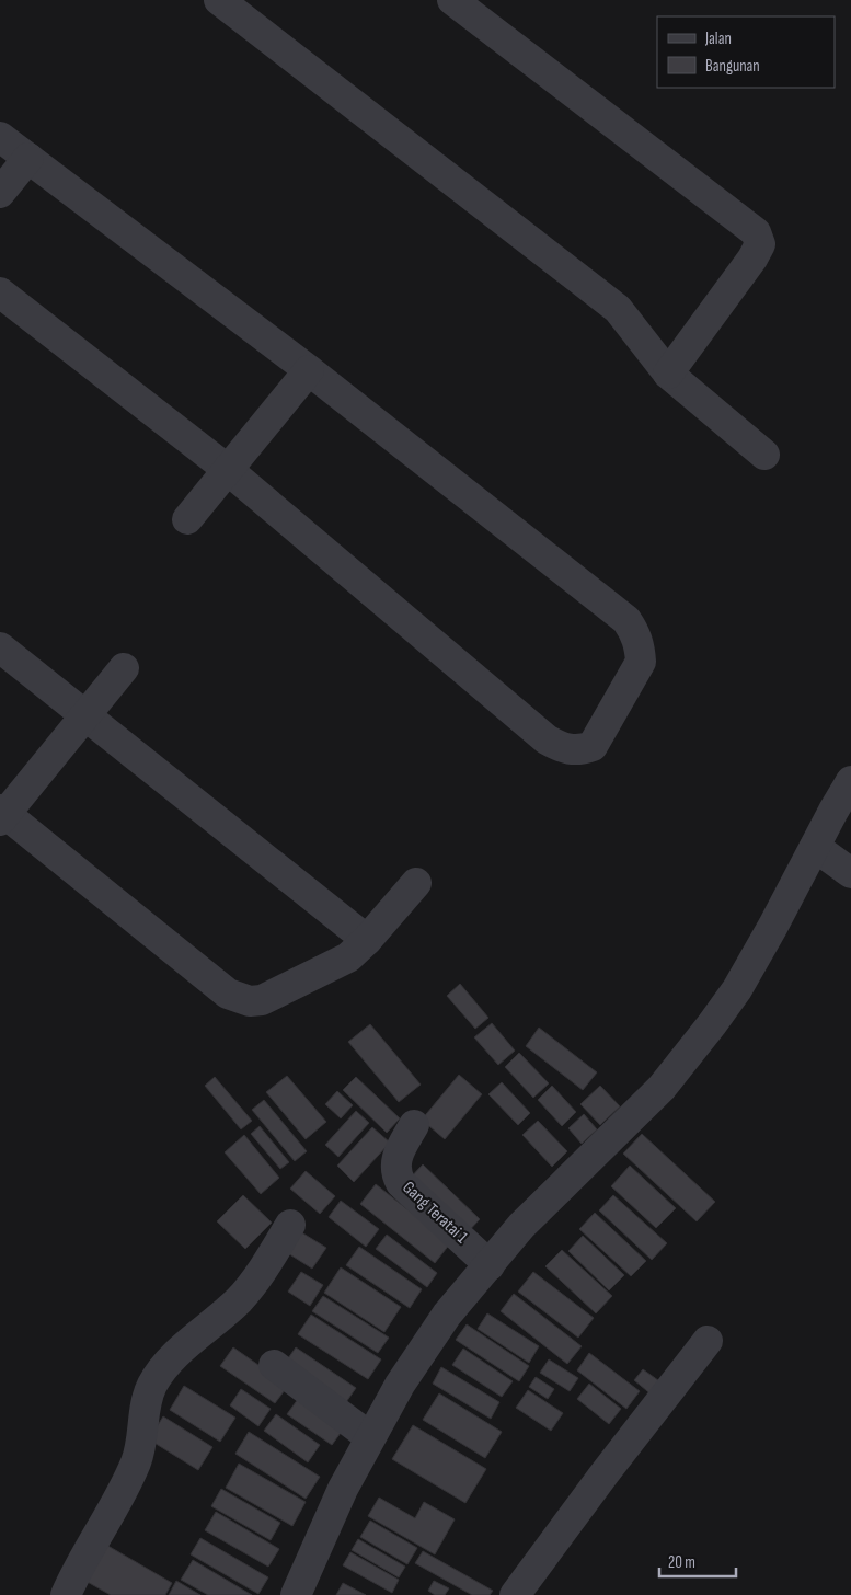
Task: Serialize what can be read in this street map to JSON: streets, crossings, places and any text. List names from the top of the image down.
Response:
{
  "streets": {
    "street": ["Gang Teratai 1"]
  },
  "legend": ["Jalan", "Bangunan"],
  "scale_bar": "20 m"
}
